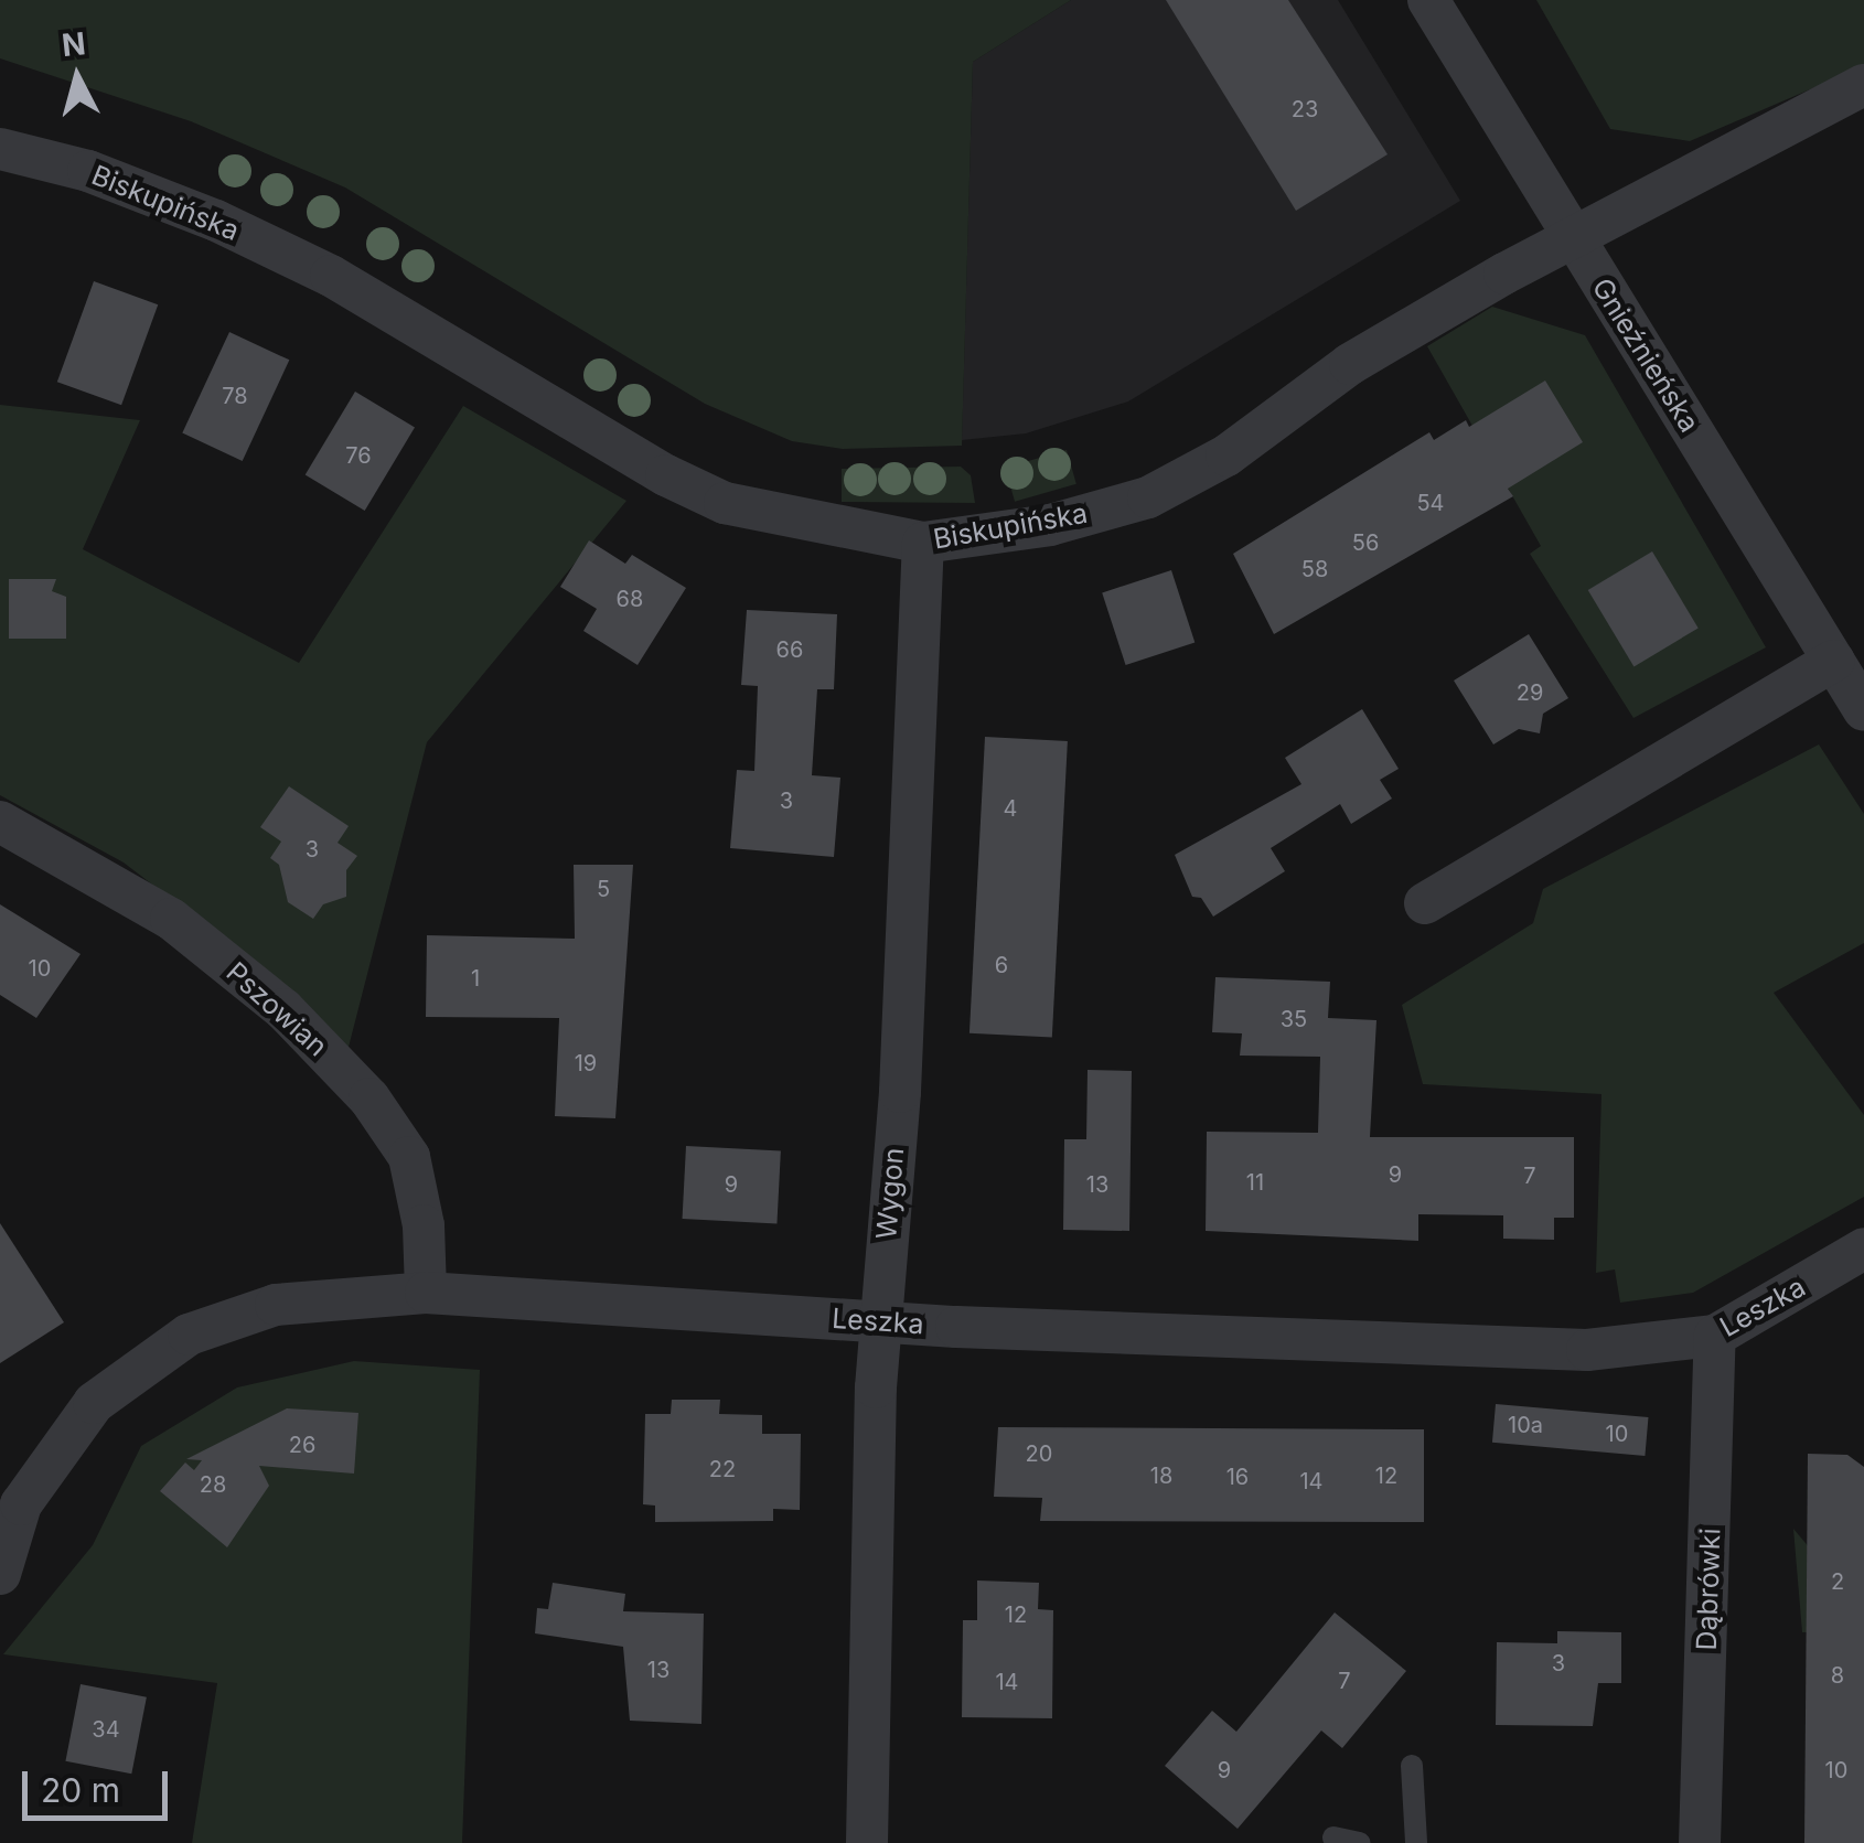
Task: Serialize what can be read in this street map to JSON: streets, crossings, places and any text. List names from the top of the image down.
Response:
{
  "streets": {
    "street": [
      "Biskupińska",
      "Gnieźnieńska",
      "Pszowian",
      "Wygon",
      "Leszka",
      "Dąbrówki"
    ]
  },
  "crossings": [
    ["Biskupińska", "Gnieźnieńska"],
    ["Biskupińska", "Wygon"],
    ["Pszowian", "Leszka"],
    ["Wygon", "Leszka"],
    ["Leszka", "Dąbrówki"]
  ],
  "house_numbers": [
    "23",
    "78",
    "76",
    "54",
    "56",
    "58",
    "68",
    "66",
    "29",
    "3",
    "4",
    "3",
    "5",
    "6",
    "10",
    "1",
    "35",
    "19",
    "9",
    "7",
    "11",
    "9",
    "13",
    "10a",
    "10",
    "26",
    "20",
    "22",
    "18",
    "12",
    "16",
    "14",
    "28",
    "2",
    "12",
    "3",
    "13",
    "8",
    "7",
    "14",
    "34",
    "9",
    "10"
  ],
  "scale_bar": "20 m",
  "north": "top"
}
